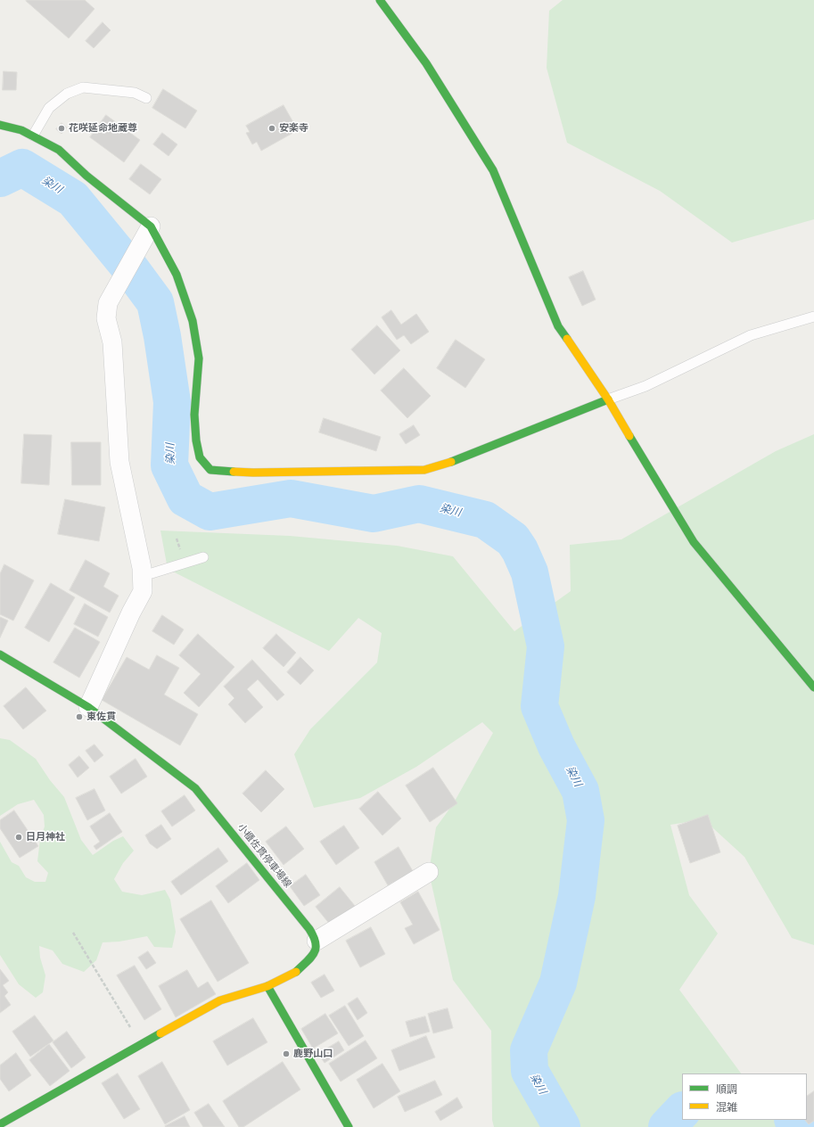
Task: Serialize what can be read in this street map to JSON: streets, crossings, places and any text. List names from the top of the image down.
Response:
{
  "streets": {
    "street": ["小櫃佐貫停車場線"]
  },
  "water": ["染川"],
  "places": [
    "花咲延命地蔵尊",
    "安楽寺",
    "東佐貫",
    "日月神社",
    "鹿野山口"
  ],
  "legend": ["順調", "混雑"]
}
